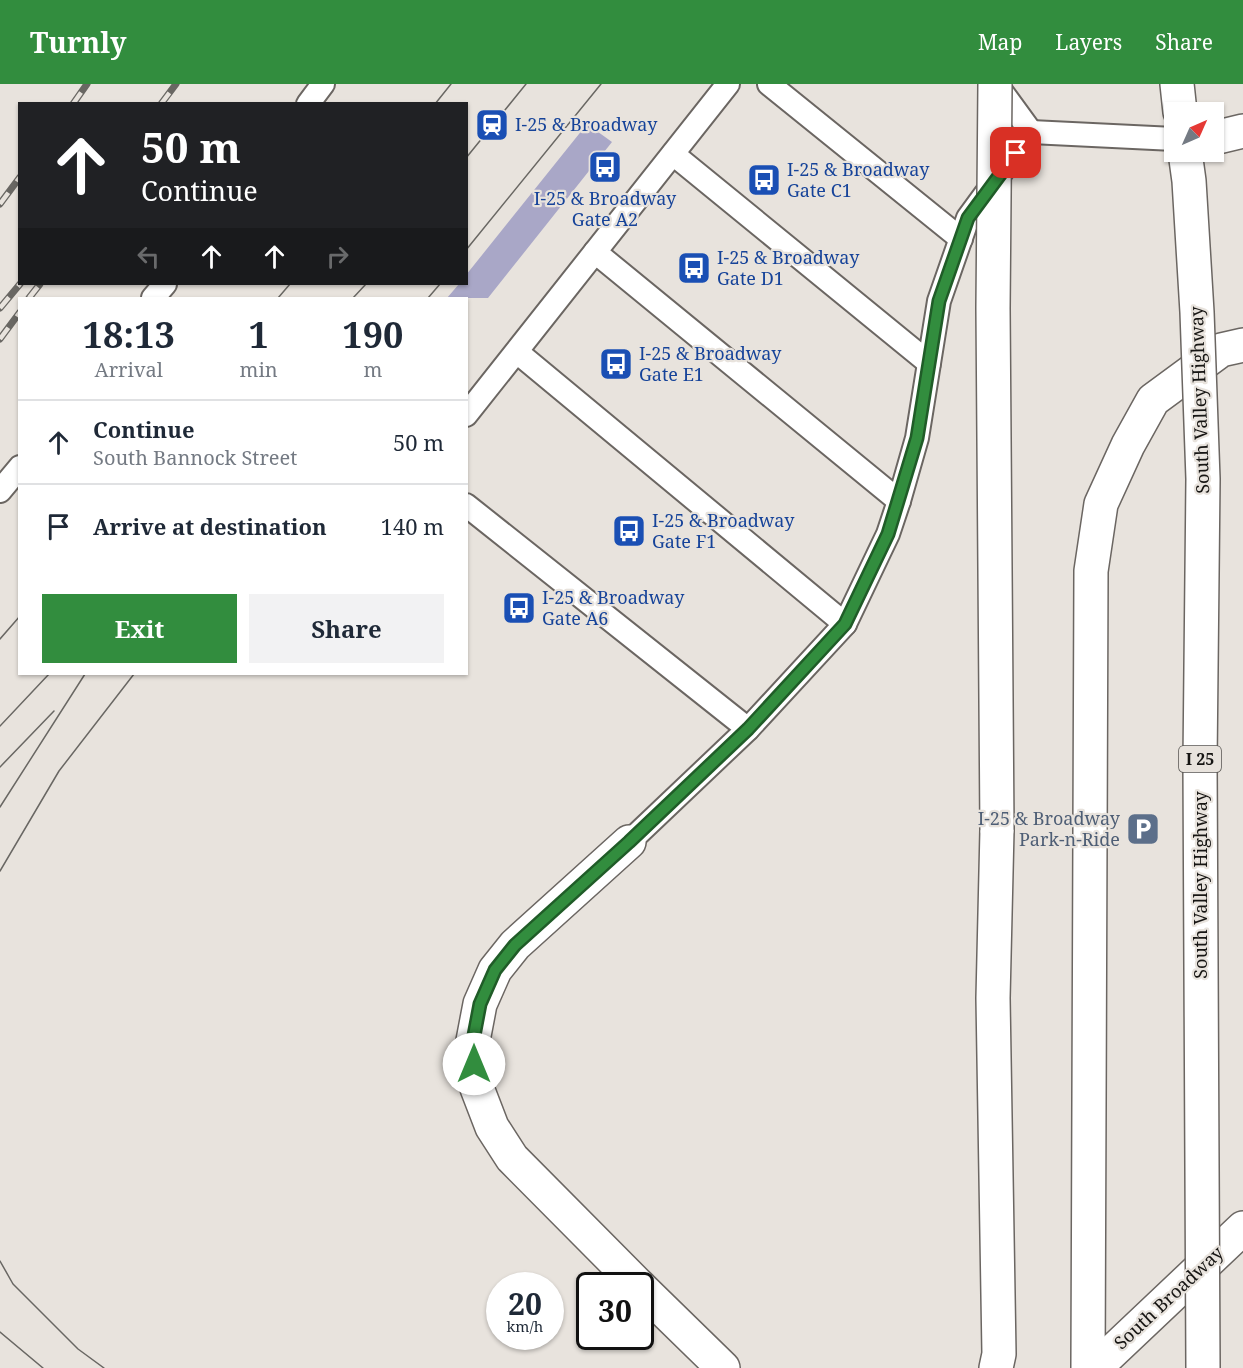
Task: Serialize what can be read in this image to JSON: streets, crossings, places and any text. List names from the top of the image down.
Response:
{
  "streets": {
    "main road": ["South Valley Highway", "I 25", "South Broadway"]
  },
  "places": {
    "station": ["I-25 & Broadway"],
    "bus stop": [
      "I-25 & Broadway Gate A2",
      "I-25 & Broadway Gate C1",
      "I-25 & Broadway Gate D1",
      "I-25 & Broadway Gate E1",
      "I-25 & Broadway Gate F1",
      "I-25 & Broadway Gate A6"
    ],
    "parking": ["I-25 & Broadway Park-n-Ride"]
  },
  "north": "top right",
  "page": {
    "header": "Turnly",
    "nav": ["Map", "Layers", "Share"],
    "turn": ["50 m", "Continue"],
    "eta": [
      "18:13",
      "Arrival",
      "1",
      "min",
      "190",
      "m"
    ],
    "list": [
      {
        "name": "Continue",
        "note": "South Bannock Street",
        "value": "50 m"
      },
      {
        "name": "Arrive at destination",
        "value": "140 m"
      }
    ],
    "buttons": ["Exit", "Share"],
    "speed": "20 km/h",
    "limit": "30"
  }
}
